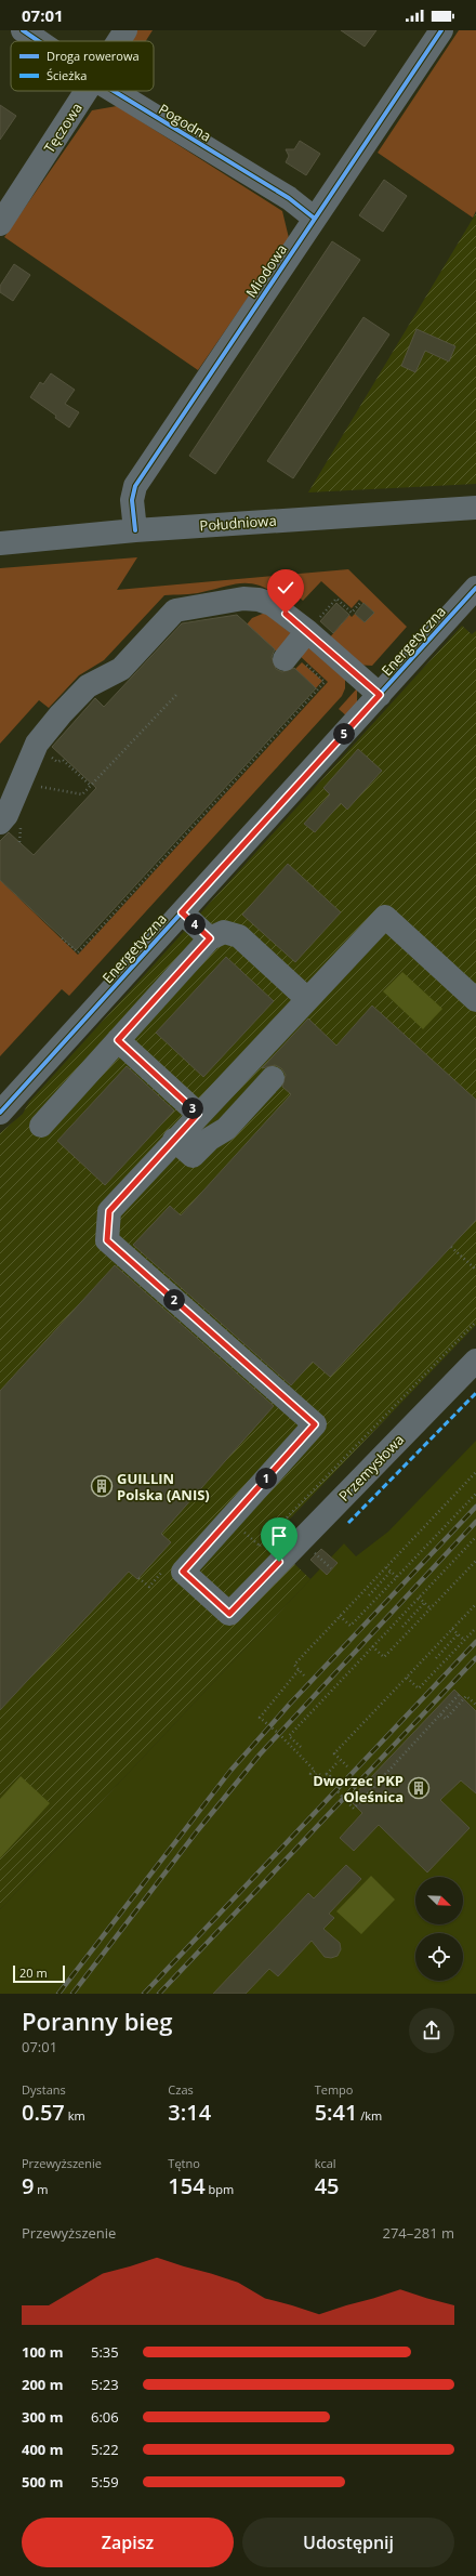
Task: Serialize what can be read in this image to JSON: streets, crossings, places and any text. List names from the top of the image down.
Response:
{
  "streets": {
    "street": [
      "Pogodna",
      "Tęczowa",
      "Miodowa",
      "Południowa",
      "Energetyczna",
      "Przemysłowa"
    ]
  },
  "crossings": [
    ["Pogodna", "Miodowa"],
    ["Miodowa", "Południowa"]
  ],
  "places": {
    "building": ["GUILLIN Polska (ANIS)", "Dworzec PKP Oleśnica"]
  },
  "legend": ["Droga rowerowa", "Ścieżka"],
  "scale_bar": "20 m",
  "north": "bottom right",
  "page": {
    "status": "07:01",
    "pins": [
      "5",
      "4",
      "3",
      "2",
      "1"
    ],
    "scale": "20 m",
    "heading": ["Poranny bieg", "07:01"],
    "stats": [
      ["Dystans", "0.57 km"],
      ["Czas", "3:14"],
      ["Tempo", "5:41 /km"],
      ["Przewyższenie", "9 m"],
      ["Tętno", "154 bpm"],
      ["kcal", "45"]
    ],
    "chart": ["Przewyższenie", "274–281 m"],
    "list": [
      {
        "name": "100 m",
        "note": "5:35"
      },
      {
        "name": "200 m",
        "note": "5:23"
      },
      {
        "name": "300 m",
        "note": "6:06"
      },
      {
        "name": "400 m",
        "note": "5:22"
      },
      {
        "name": "500 m",
        "note": "5:59"
      }
    ],
    "buttons": ["Zapisz", "Udostępnij"]
  }
}
